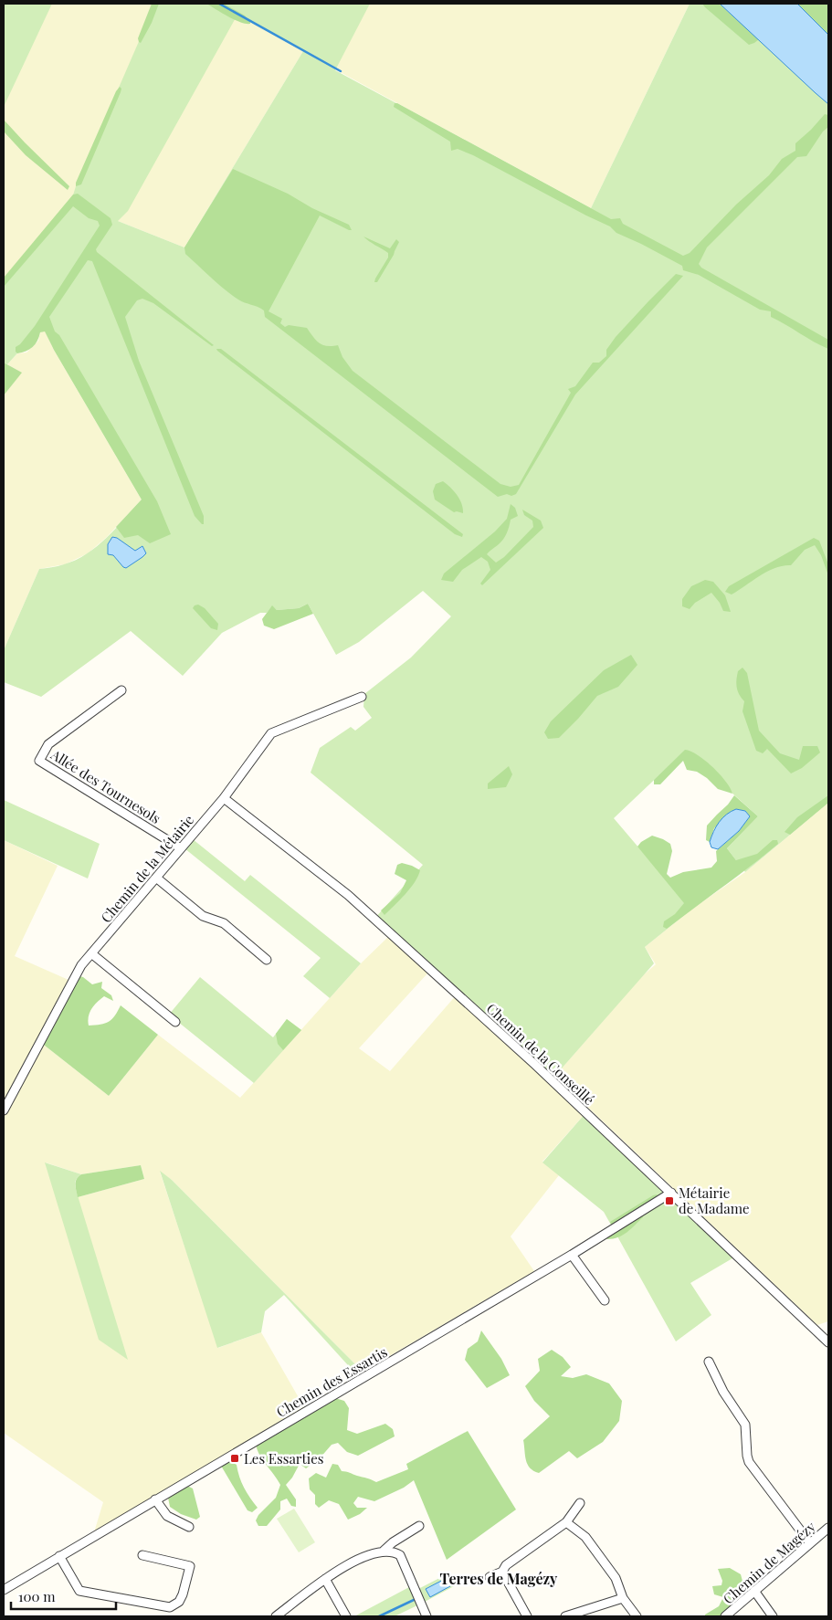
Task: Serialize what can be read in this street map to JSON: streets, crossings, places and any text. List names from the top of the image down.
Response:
{
  "streets": {
    "street": [
      "Allée des Tournesols",
      "Chemin de la Métairie",
      "Chemin de la Conseillé",
      "Chemin des Essartis",
      "Chemin de Magézy"
    ]
  },
  "crossings": [
    ["Allée des Tournesols", "Chemin de la Métairie"],
    ["Chemin de la Métairie", "Chemin de la Conseillé"],
    ["Chemin de la Conseillé", "Chemin des Essartis"]
  ],
  "districts": ["Terres de Magézy"],
  "places": {
    "transit": ["Métairie de Madame", "Les Essarties"]
  },
  "scale_bar": "100 m"
}
